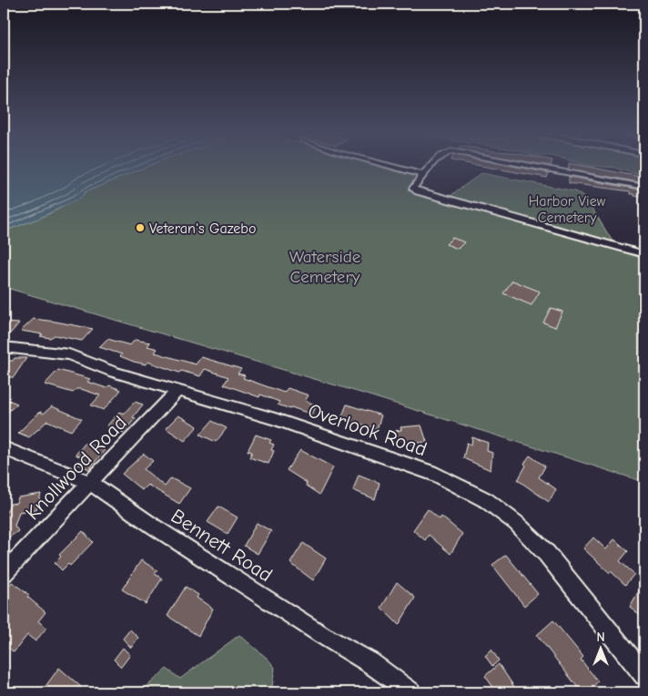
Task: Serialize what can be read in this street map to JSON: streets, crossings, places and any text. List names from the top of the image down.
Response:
{
  "streets": {
    "street": ["Overlook Road", "Knollwood Road", "Bennett Road"]
  },
  "crossings": [
    ["Overlook Road", "Knollwood Road"],
    ["Knollwood Road", "Bennett Road"]
  ],
  "parks": ["Harbor View Cemetery", "Waterside Cemetery"],
  "places": ["Veteran's Gazebo"],
  "north": "top"
}
